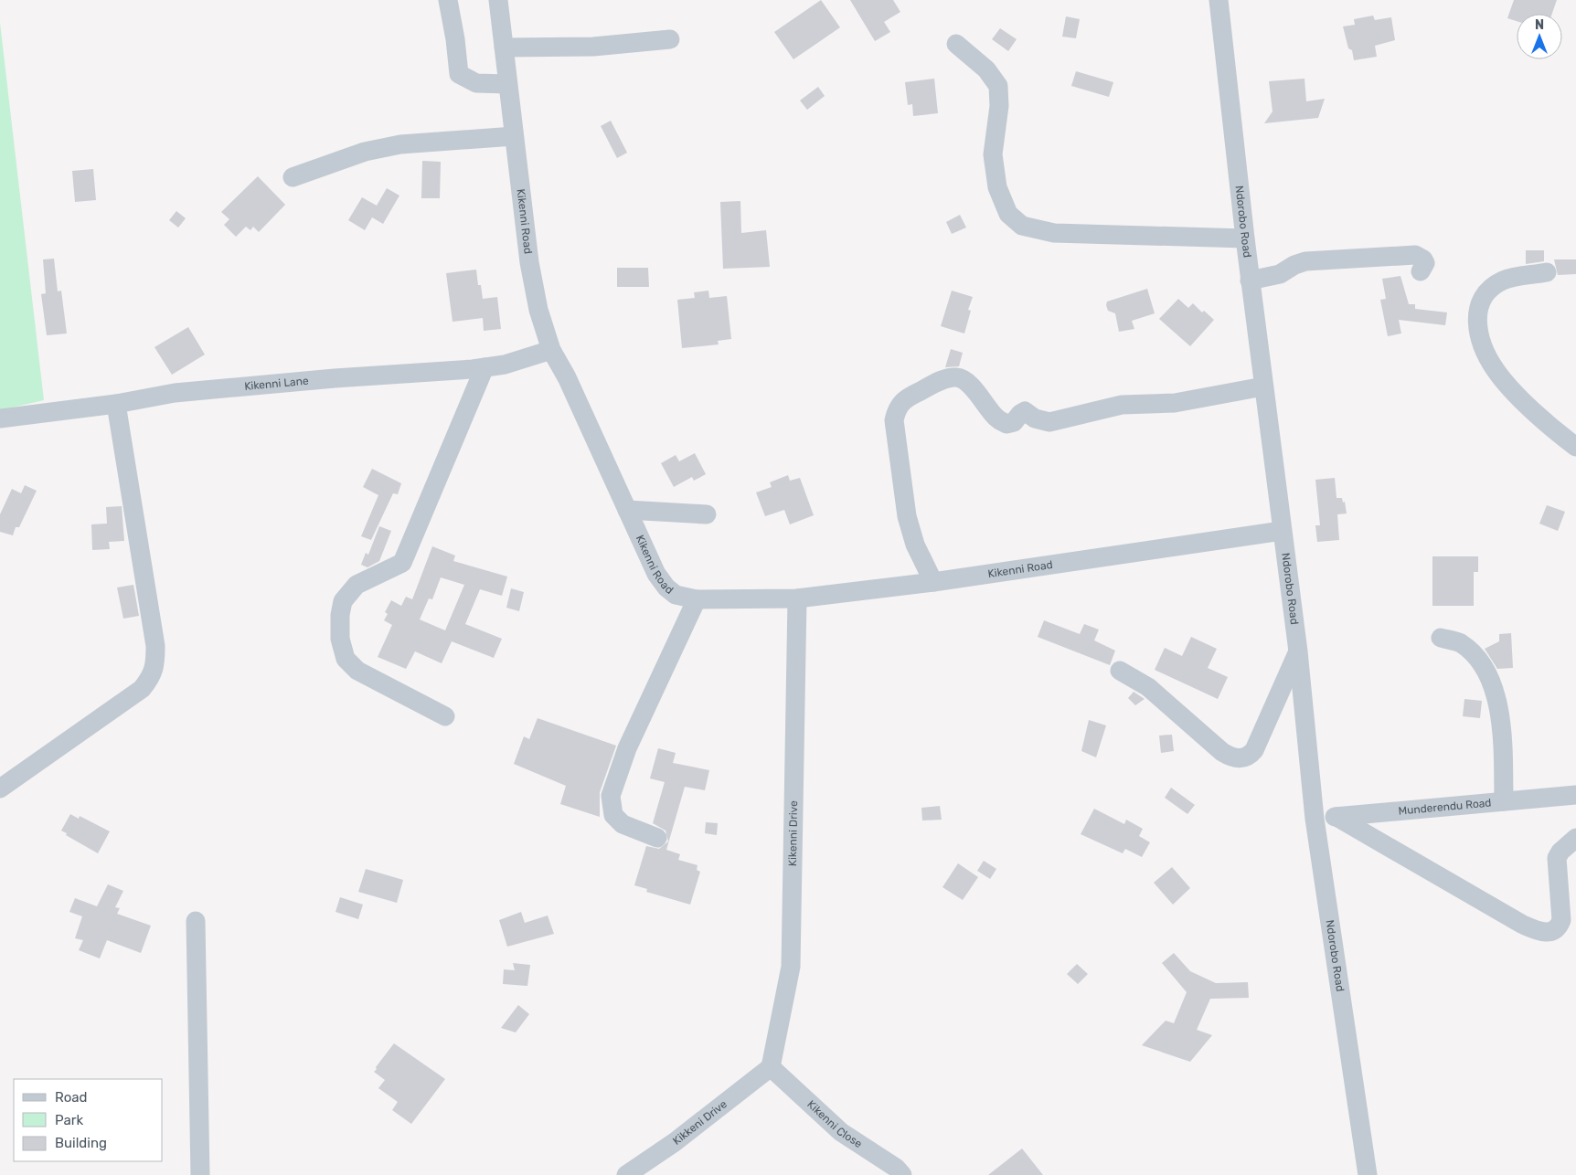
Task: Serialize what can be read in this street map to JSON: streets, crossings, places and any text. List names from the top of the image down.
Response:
{
  "streets": {
    "street": [
      "Ndorobo Road",
      "Kikenni Road",
      "Kikenni Lane",
      "Munderendu Road",
      "Kikenni Drive",
      "Kikkeni Drive",
      "Kikenni Close"
    ]
  },
  "crossings": [
    ["Ndorobo Road", "Kikenni Road"],
    ["Ndorobo Road", "Munderendu Road"],
    ["Kikenni Road", "Kikenni Lane"],
    ["Kikenni Road", "Kikenni Drive"],
    ["Kikenni Drive", "Kikkeni Drive"],
    ["Kikenni Drive", "Kikenni Close"],
    ["Kikkeni Drive", "Kikenni Close"]
  ],
  "legend": ["Road", "Park", "Building"],
  "north": "top"
}
